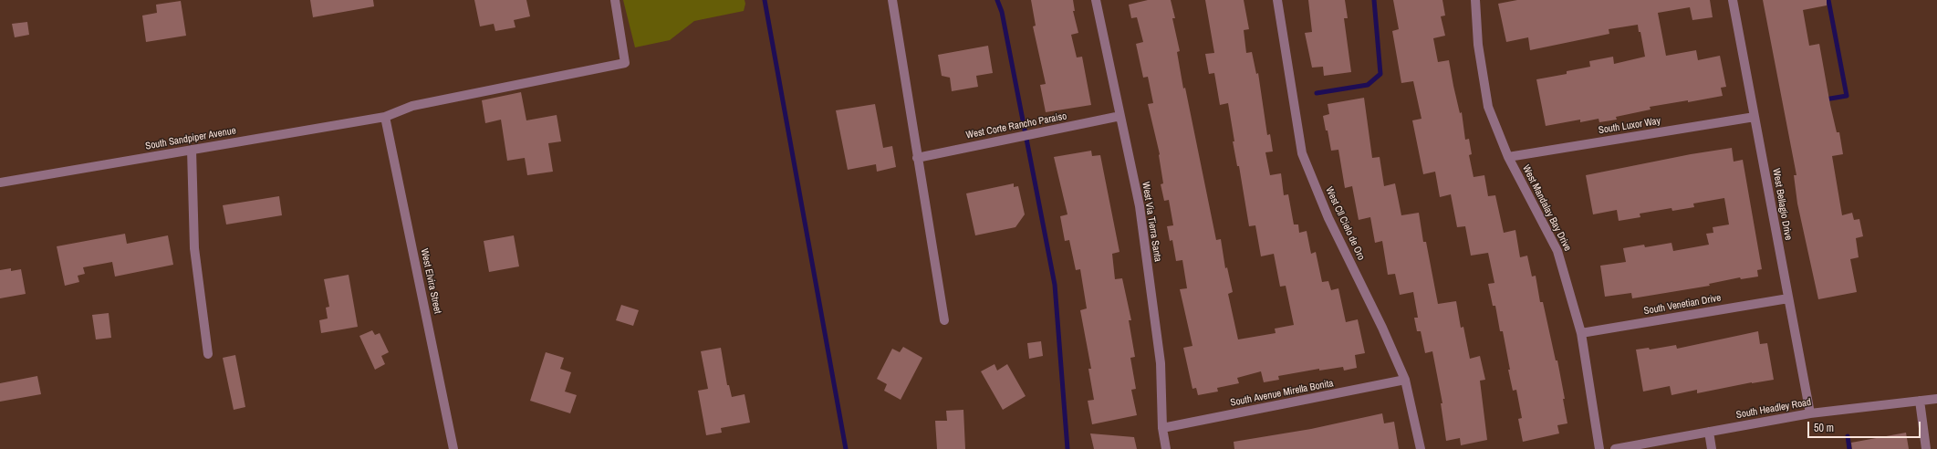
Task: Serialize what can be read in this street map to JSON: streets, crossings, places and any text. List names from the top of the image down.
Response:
{
  "streets": {
    "street": [
      "West Corte Rancho Paraiso",
      "South Luxor Way",
      "South Sandpiper Avenue",
      "West Bellagio Drive",
      "West Mandalay Bay Drive",
      "West Via Tierra Santa",
      "West Cll Cielo de Oro",
      "West Elvira Street",
      "South Venetian Drive",
      "South Avenue Mirella Bonita",
      "South Headley Road"
    ]
  },
  "crossings": [
    ["West Corte Rancho Paraiso", "West Via Tierra Santa"],
    ["South Luxor Way", "West Bellagio Drive"],
    ["South Luxor Way", "West Mandalay Bay Drive"],
    ["South Sandpiper Avenue", "West Elvira Street"],
    ["West Bellagio Drive", "South Venetian Drive"],
    ["West Bellagio Drive", "South Headley Road"],
    ["West Mandalay Bay Drive", "South Venetian Drive"],
    ["West Via Tierra Santa", "South Avenue Mirella Bonita"],
    ["West Cll Cielo de Oro", "South Avenue Mirella Bonita"]
  ],
  "scale_bar": "50 m"
}
